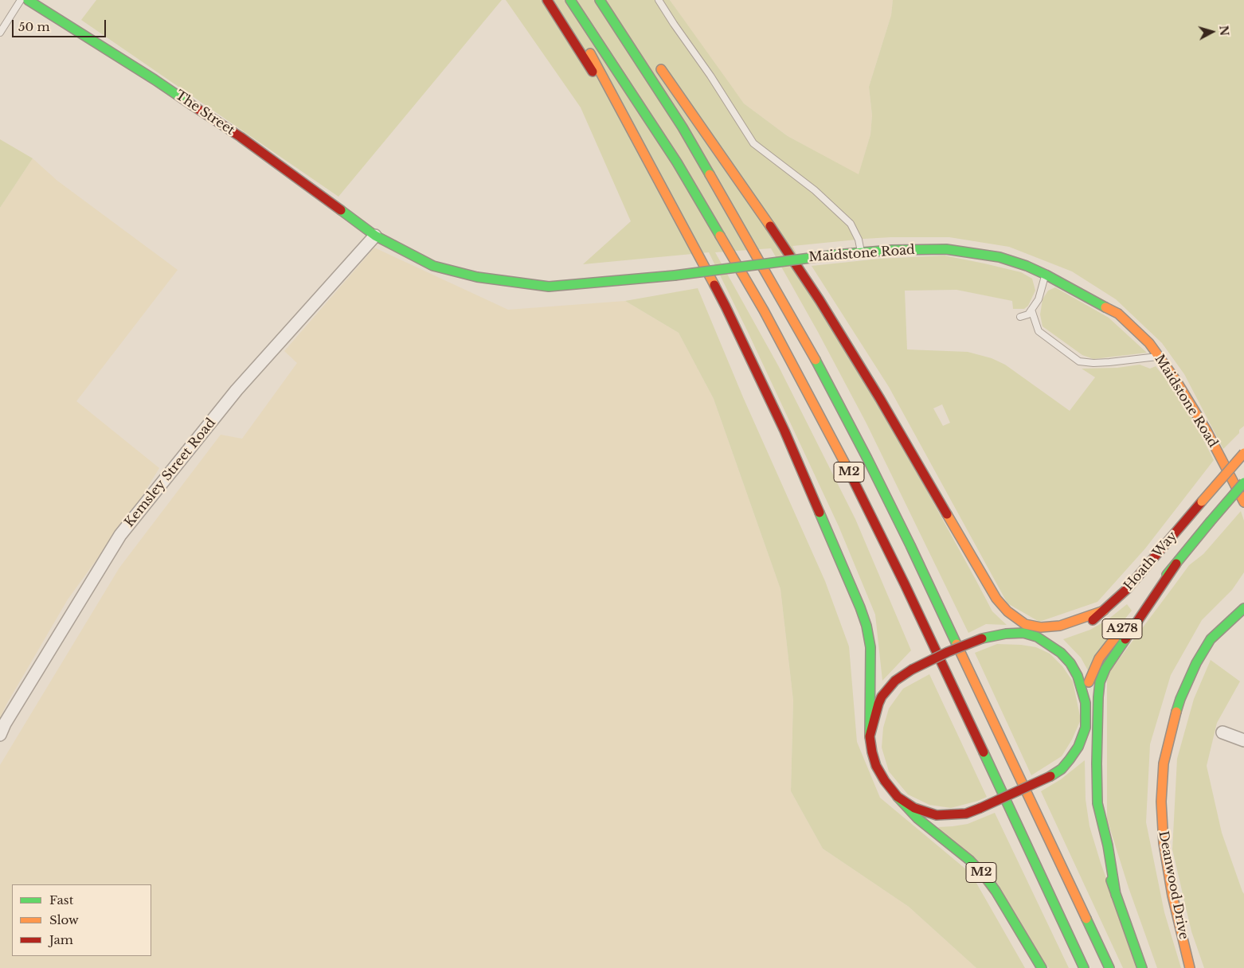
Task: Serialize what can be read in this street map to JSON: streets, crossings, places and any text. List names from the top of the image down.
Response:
{
  "streets": {
    "main road": [
      "The Street",
      "Maidstone Road",
      "M2",
      "Hoath Way",
      "A278",
      "Deanwood Drive"
    ],
    "street": ["Kemsley Street Road"]
  },
  "crossings": [
    ["The Street", "Maidstone Road"],
    ["The Street", "Kemsley Street Road"],
    ["Maidstone Road", "Kemsley Street Road"]
  ],
  "legend": ["Fast", "Slow", "Jam"],
  "scale_bar": "50 m",
  "north": "right"
}
